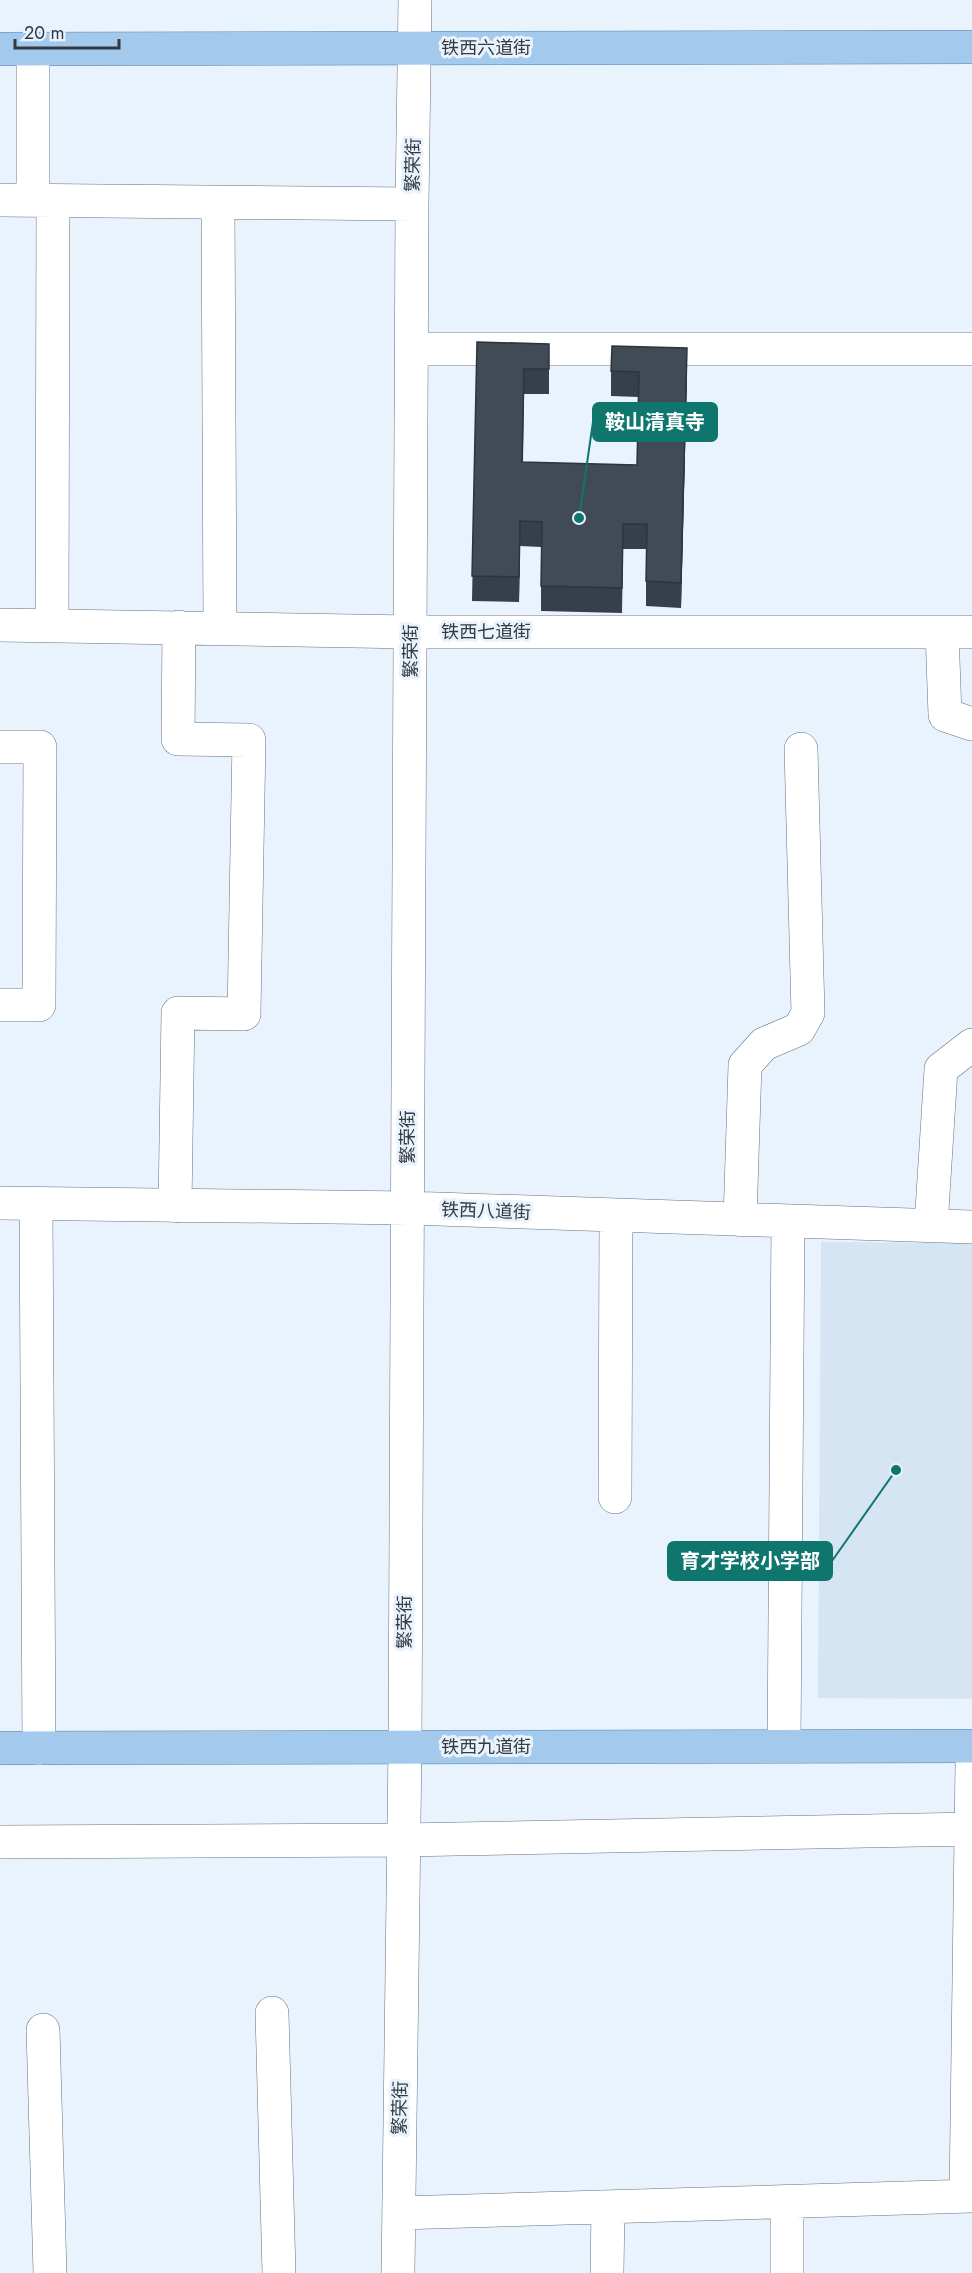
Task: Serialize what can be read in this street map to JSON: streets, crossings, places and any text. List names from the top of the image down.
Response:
{
  "streets": {
    "main road": ["铁西六道街", "铁西九道街"],
    "street": ["繁荣街", "铁西七道街", "铁西八道街"]
  },
  "crossings": [
    ["铁西六道街", "繁荣街"],
    ["繁荣街", "铁西七道街"],
    ["繁荣街", "铁西八道街"],
    ["繁荣街", "铁西九道街"]
  ],
  "places": ["鞍山清真寺", "育才学校小学部"],
  "scale_bar": "20 m"
}
